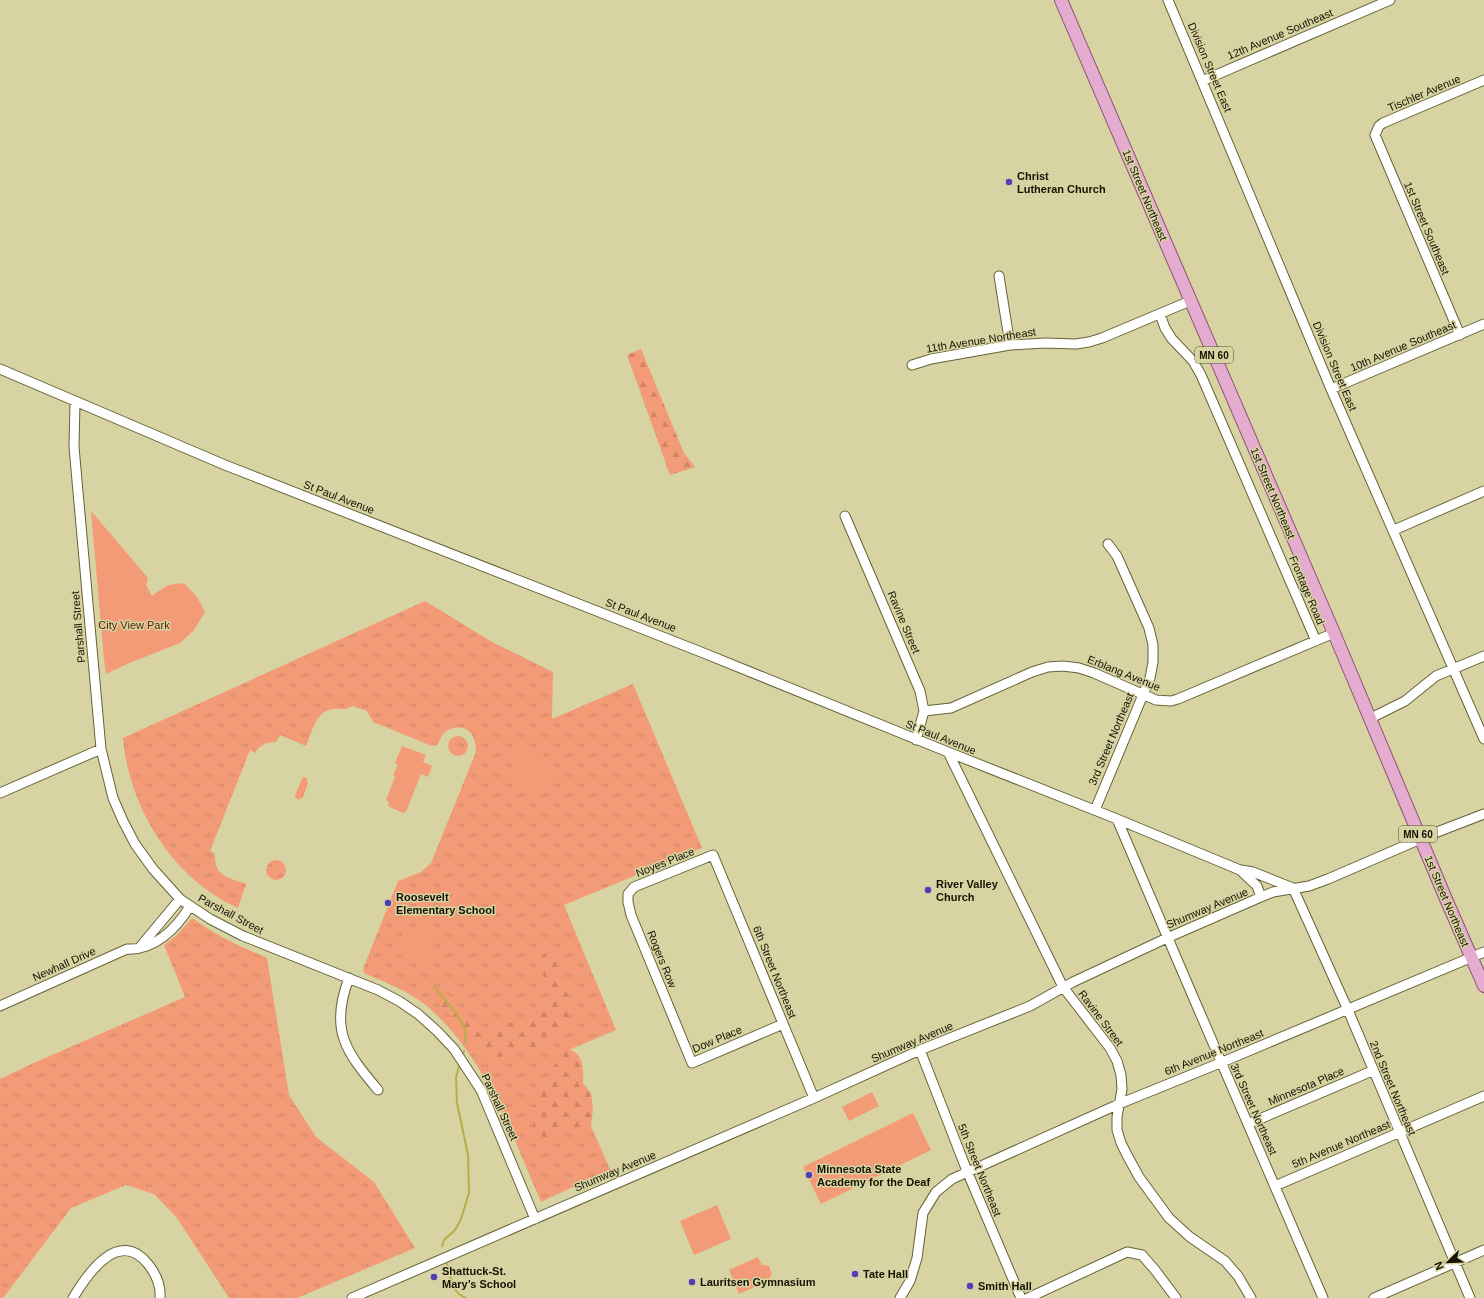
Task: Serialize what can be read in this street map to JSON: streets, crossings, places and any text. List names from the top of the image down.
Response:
{
  "streets": {
    "main road": ["1st Street Northeast", "MN 60"],
    "street": [
      "12th Avenue Southeast",
      "Division Street East",
      "Tischler Avenue",
      "1st Street Southeast",
      "11th Avenue Northeast",
      "10th Avenue Southeast",
      "St Paul Avenue",
      "Frontage Road",
      "Ravine Street",
      "Parshall Street",
      "Erblang Avenue",
      "3rd Street Northeast",
      "Noyes Place",
      "Shumway Avenue",
      "Rogers Row",
      "Newhall Drive",
      "6th Street Northeast",
      "Dow Place",
      "6th Avenue Northeast",
      "Minnesota Place",
      "2nd Street Northeast",
      "5th Avenue Northeast",
      "5th Street Northeast"
    ]
  },
  "crossings": [
    ["12th Avenue Southeast", "Division Street East"],
    ["Division Street East", "10th Avenue Southeast"],
    ["Tischler Avenue", "1st Street Southeast"],
    ["1st Street Northeast", "11th Avenue Northeast"],
    ["1st Street Northeast", "Erblang Avenue"],
    ["1st Street Northeast", "Shumway Avenue"],
    ["1st Street Northeast", "6th Avenue Northeast"],
    ["1st Street Southeast", "10th Avenue Southeast"],
    ["11th Avenue Northeast", "Frontage Road"],
    ["St Paul Avenue", "Ravine Street"],
    ["St Paul Avenue", "Parshall Street"],
    ["St Paul Avenue", "3rd Street Northeast"],
    ["St Paul Avenue", "Shumway Avenue"],
    ["Frontage Road", "Erblang Avenue"],
    ["Ravine Street", "Erblang Avenue"],
    ["Ravine Street", "Shumway Avenue"],
    ["Ravine Street", "6th Avenue Northeast"],
    ["Parshall Street", "Shumway Avenue"],
    ["Parshall Street", "Newhall Drive"],
    ["Erblang Avenue", "3rd Street Northeast"],
    ["3rd Street Northeast", "Shumway Avenue"],
    ["3rd Street Northeast", "6th Avenue Northeast"],
    ["3rd Street Northeast", "Minnesota Place"],
    ["3rd Street Northeast", "5th Avenue Northeast"],
    ["Noyes Place", "Rogers Row"],
    ["Noyes Place", "6th Street Northeast"],
    ["Shumway Avenue", "6th Street Northeast"],
    ["Shumway Avenue", "2nd Street Northeast"],
    ["Shumway Avenue", "5th Street Northeast"],
    ["Rogers Row", "Dow Place"],
    ["6th Street Northeast", "Dow Place"],
    ["6th Avenue Northeast", "2nd Street Northeast"],
    ["6th Avenue Northeast", "5th Street Northeast"],
    ["Minnesota Place", "2nd Street Northeast"],
    ["2nd Street Northeast", "5th Avenue Northeast"]
  ],
  "parks": ["City View Park"],
  "places": [
    "Christ Lutheran Church",
    "River Valley Church",
    "Roosevelt Elementary School",
    "Minnesota State Academy for the Deaf",
    "Tate Hall",
    "Shattuck-St. Mary’s School",
    "Lauritsen Gymnasium",
    "Smith Hall"
  ],
  "north": "bottom left"
}
